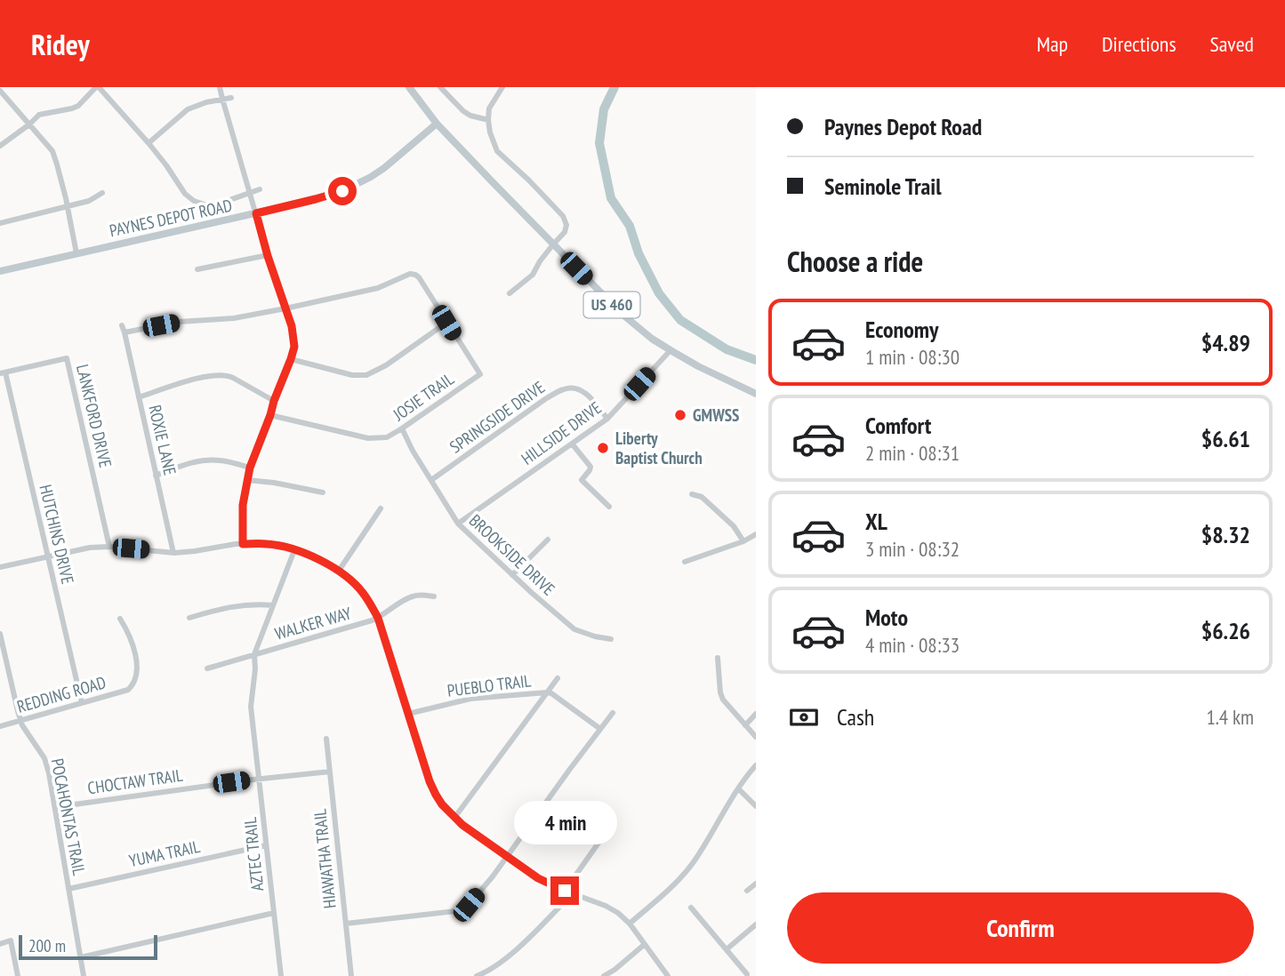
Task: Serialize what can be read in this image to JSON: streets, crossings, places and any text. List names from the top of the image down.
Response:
{
  "streets": {
    "main road": ["PAYNES DEPOT ROAD", "US 460"],
    "street": [
      "JOSIE TRAIL",
      "LANKFORD DRIVE",
      "SPRINGSIDE DRIVE",
      "HILLSIDE DRIVE",
      "ROXIE LANE",
      "HUTCHINS DRIVE",
      "BROOKSIDE DRIVE",
      "WALKER WAY",
      "PUEBLO TRAIL",
      "REDDING ROAD",
      "CHOCTAW TRAIL",
      "POCAHONTAS TRAIL",
      "YUMA TRAIL",
      "AZTEC TRAIL",
      "HIAWATHA TRAIL"
    ]
  },
  "crossings": [
    ["PAYNES DEPOT ROAD", "US 460"],
    ["US 460", "HILLSIDE DRIVE"],
    ["JOSIE TRAIL", "BROOKSIDE DRIVE"],
    ["LANKFORD DRIVE", "HUTCHINS DRIVE"],
    ["SPRINGSIDE DRIVE", "HILLSIDE DRIVE"],
    ["SPRINGSIDE DRIVE", "BROOKSIDE DRIVE"],
    ["HILLSIDE DRIVE", "BROOKSIDE DRIVE"],
    ["HUTCHINS DRIVE", "REDDING ROAD"],
    ["WALKER WAY", "AZTEC TRAIL"],
    ["REDDING ROAD", "POCAHONTAS TRAIL"],
    ["CHOCTAW TRAIL", "POCAHONTAS TRAIL"],
    ["CHOCTAW TRAIL", "AZTEC TRAIL"],
    ["CHOCTAW TRAIL", "HIAWATHA TRAIL"],
    ["POCAHONTAS TRAIL", "YUMA TRAIL"],
    ["YUMA TRAIL", "AZTEC TRAIL"]
  ],
  "places": ["GMWSS", "Liberty Baptist Church"],
  "scale_bar": "200 m",
  "page": {
    "header": "Ridey",
    "nav": ["Map", "Directions", "Saved"],
    "banner": ["Paynes Depot Road", "Seminole Trail"],
    "heading": "Choose a ride",
    "list": [
      {
        "name": "Economy",
        "note": "1 min · 08:30",
        "value": "$4.89"
      },
      {
        "name": "Comfort",
        "note": "2 min · 08:31",
        "value": "$6.61"
      },
      {
        "name": "XL",
        "note": "3 min · 08:32",
        "value": "$8.32"
      },
      {
        "name": "Moto",
        "note": "4 min · 08:33",
        "value": "$6.26"
      }
    ],
    "pay": ["Cash", "1.4 km"],
    "bubble": "4 min",
    "buttons": "Confirm",
    "scale": "200 m"
  }
}
